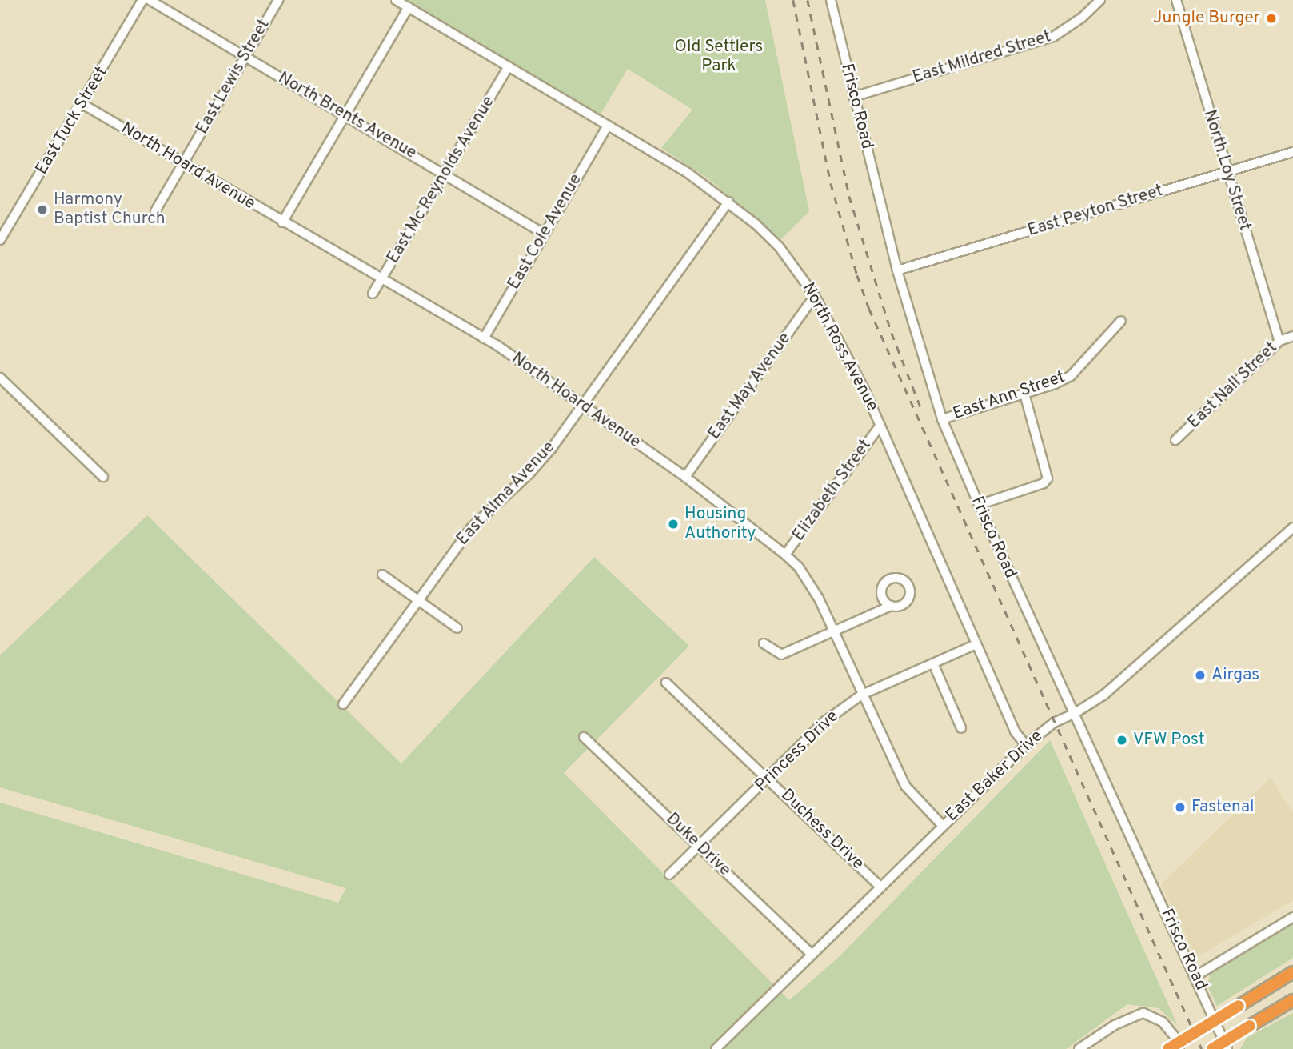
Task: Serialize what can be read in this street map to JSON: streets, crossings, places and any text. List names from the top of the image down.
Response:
{
  "streets": {
    "street": [
      "East Mildred Street",
      "East Lewis Street",
      "Frisco Road",
      "North Brents Avenue",
      "East Tuck Street",
      "North Hoard Avenue",
      "North Loy Street",
      "East Mc Reynolds Avenue",
      "East Peyton Street",
      "East Cole Avenue",
      "North Ross Avenue",
      "East Nall Street",
      "East May Avenue",
      "East Ann Street",
      "Elizabeth Street",
      "East Alma Avenue",
      "Princess Drive",
      "East Baker Drive",
      "Duchess Drive",
      "Duke Drive"
    ]
  },
  "crossings": [
    ["East Mildred Street", "Frisco Road"],
    ["East Lewis Street", "North Brents Avenue"],
    ["East Lewis Street", "North Hoard Avenue"],
    ["Frisco Road", "East Peyton Street"],
    ["Frisco Road", "East Ann Street"],
    ["Frisco Road", "East Baker Drive"],
    ["North Brents Avenue", "East Mc Reynolds Avenue"],
    ["North Brents Avenue", "East Cole Avenue"],
    ["East Tuck Street", "North Hoard Avenue"],
    ["North Hoard Avenue", "East Mc Reynolds Avenue"],
    ["North Hoard Avenue", "East Cole Avenue"],
    ["North Hoard Avenue", "East May Avenue"],
    ["North Hoard Avenue", "Elizabeth Street"],
    ["North Hoard Avenue", "East Alma Avenue"],
    ["North Hoard Avenue", "Princess Drive"],
    ["North Hoard Avenue", "East Baker Drive"],
    ["North Loy Street", "East Peyton Street"],
    ["North Loy Street", "East Nall Street"],
    ["East Mc Reynolds Avenue", "North Ross Avenue"],
    ["East Cole Avenue", "North Ross Avenue"],
    ["North Ross Avenue", "East May Avenue"],
    ["North Ross Avenue", "Elizabeth Street"],
    ["North Ross Avenue", "East Alma Avenue"],
    ["North Ross Avenue", "Princess Drive"],
    ["North Ross Avenue", "East Baker Drive"],
    ["Princess Drive", "Duchess Drive"],
    ["Princess Drive", "Duke Drive"],
    ["East Baker Drive", "Duchess Drive"],
    ["East Baker Drive", "Duke Drive"]
  ],
  "parks": ["Old Settlers Park"],
  "places": [
    "Jungle Burger",
    "Harmony Baptist Church",
    "Housing Authority",
    "Airgas",
    "VFW Post",
    "Fastenal"
  ]
}
